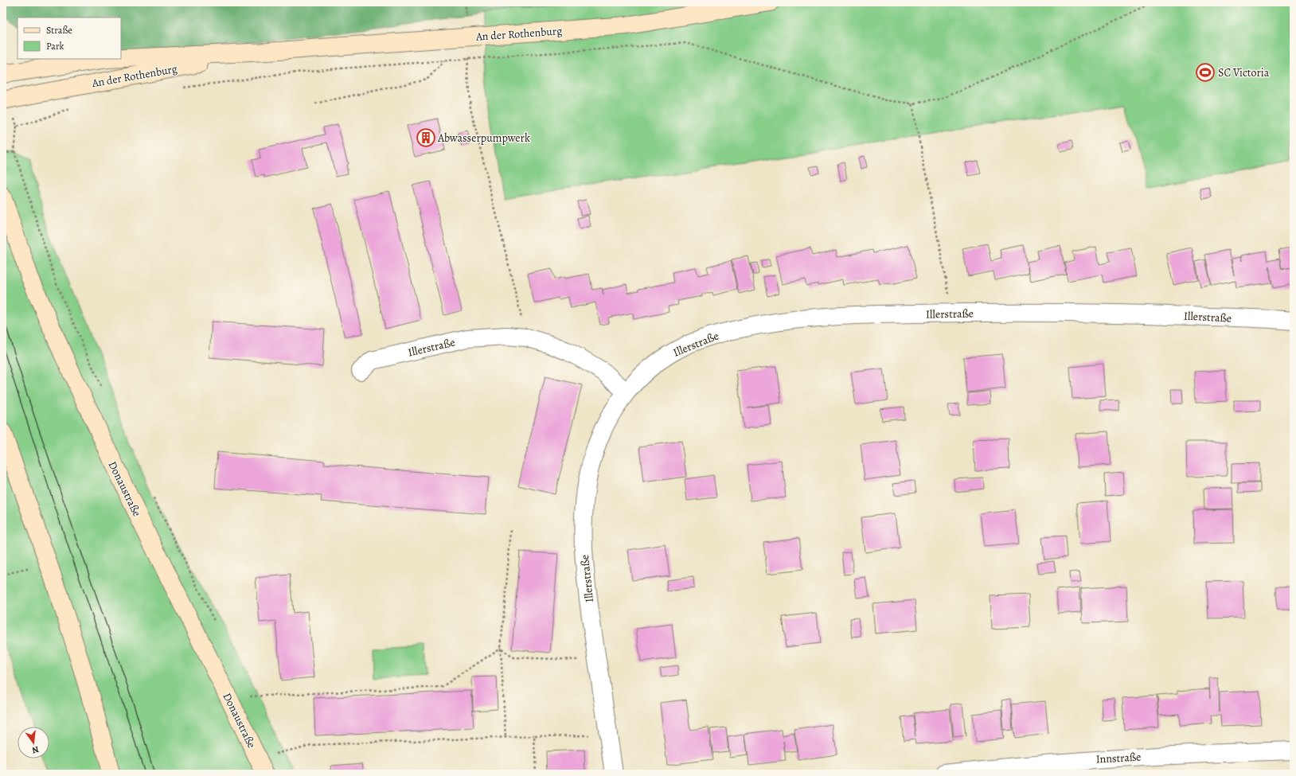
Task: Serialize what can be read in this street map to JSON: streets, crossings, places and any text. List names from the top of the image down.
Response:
{
  "streets": {
    "main road": ["An der Rothenburg", "Donaustraße"],
    "street": ["Illerstraße", "Innstraße"]
  },
  "places": {
    "sports": ["SC Victoria"],
    "building": ["Abwasserpumpwerk"]
  },
  "legend": ["Straße", "Park"],
  "north": "bottom"
}
